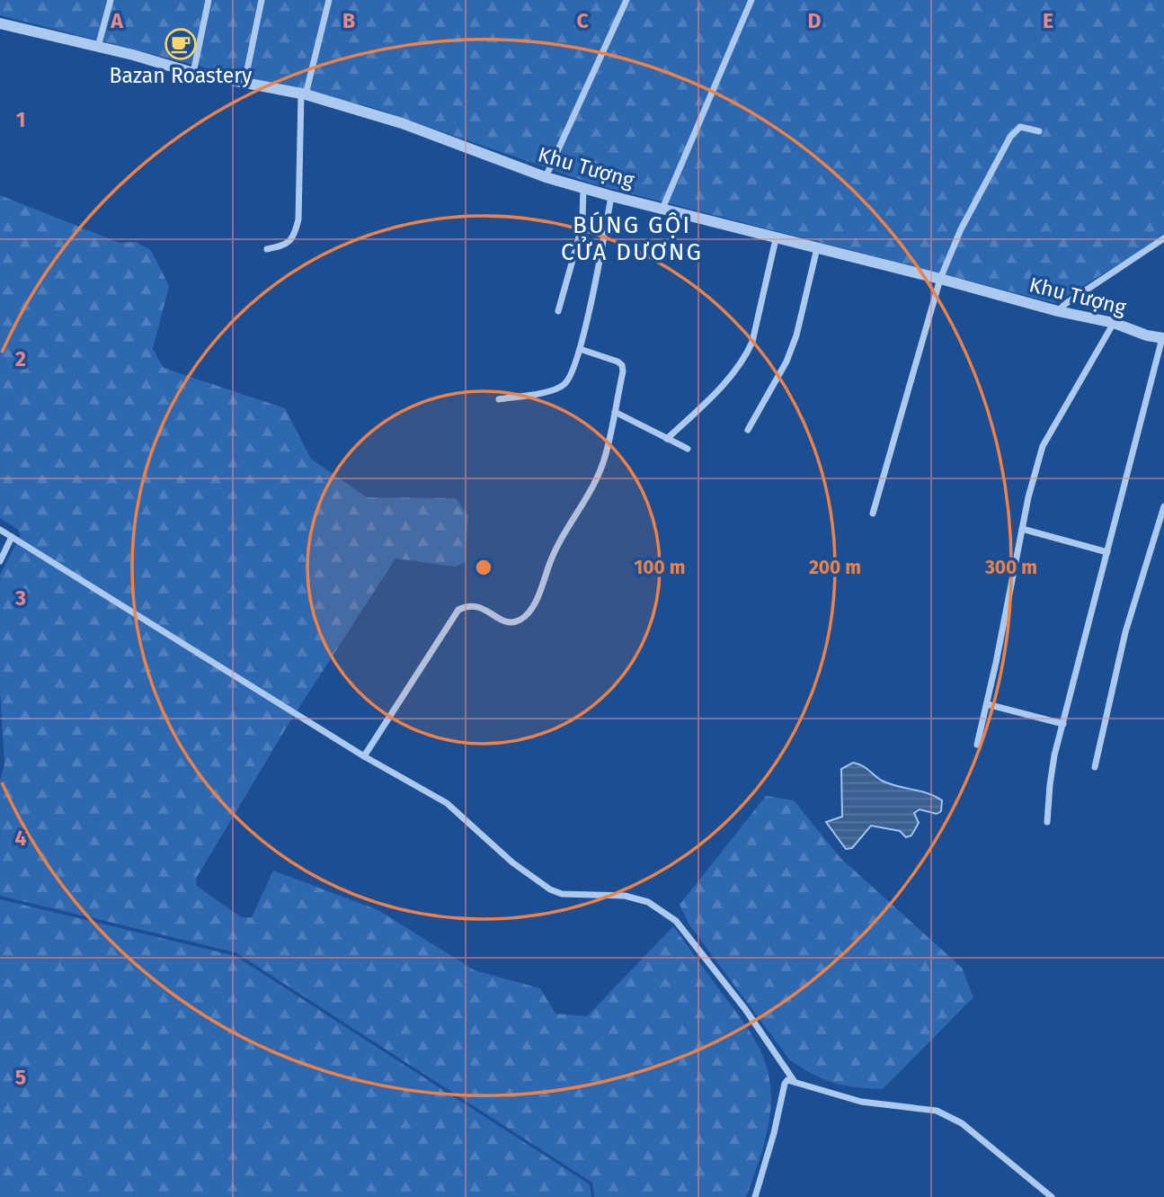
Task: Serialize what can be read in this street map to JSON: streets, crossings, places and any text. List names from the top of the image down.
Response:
{
  "streets": {
    "street": ["Khu Tượng"]
  },
  "districts": ["BÚNG GỘI CỬA DƯƠNG"],
  "places": {
    "cafe": ["Bazan Roastery"]
  },
  "grid": {
    "columns": [
      "A",
      "B",
      "C",
      "D",
      "E"
    ],
    "rows": [
      "1",
      "2",
      "3",
      "4",
      "5"
    ]
  },
  "rings": ["100 m", "200 m", "300 m"]
}
